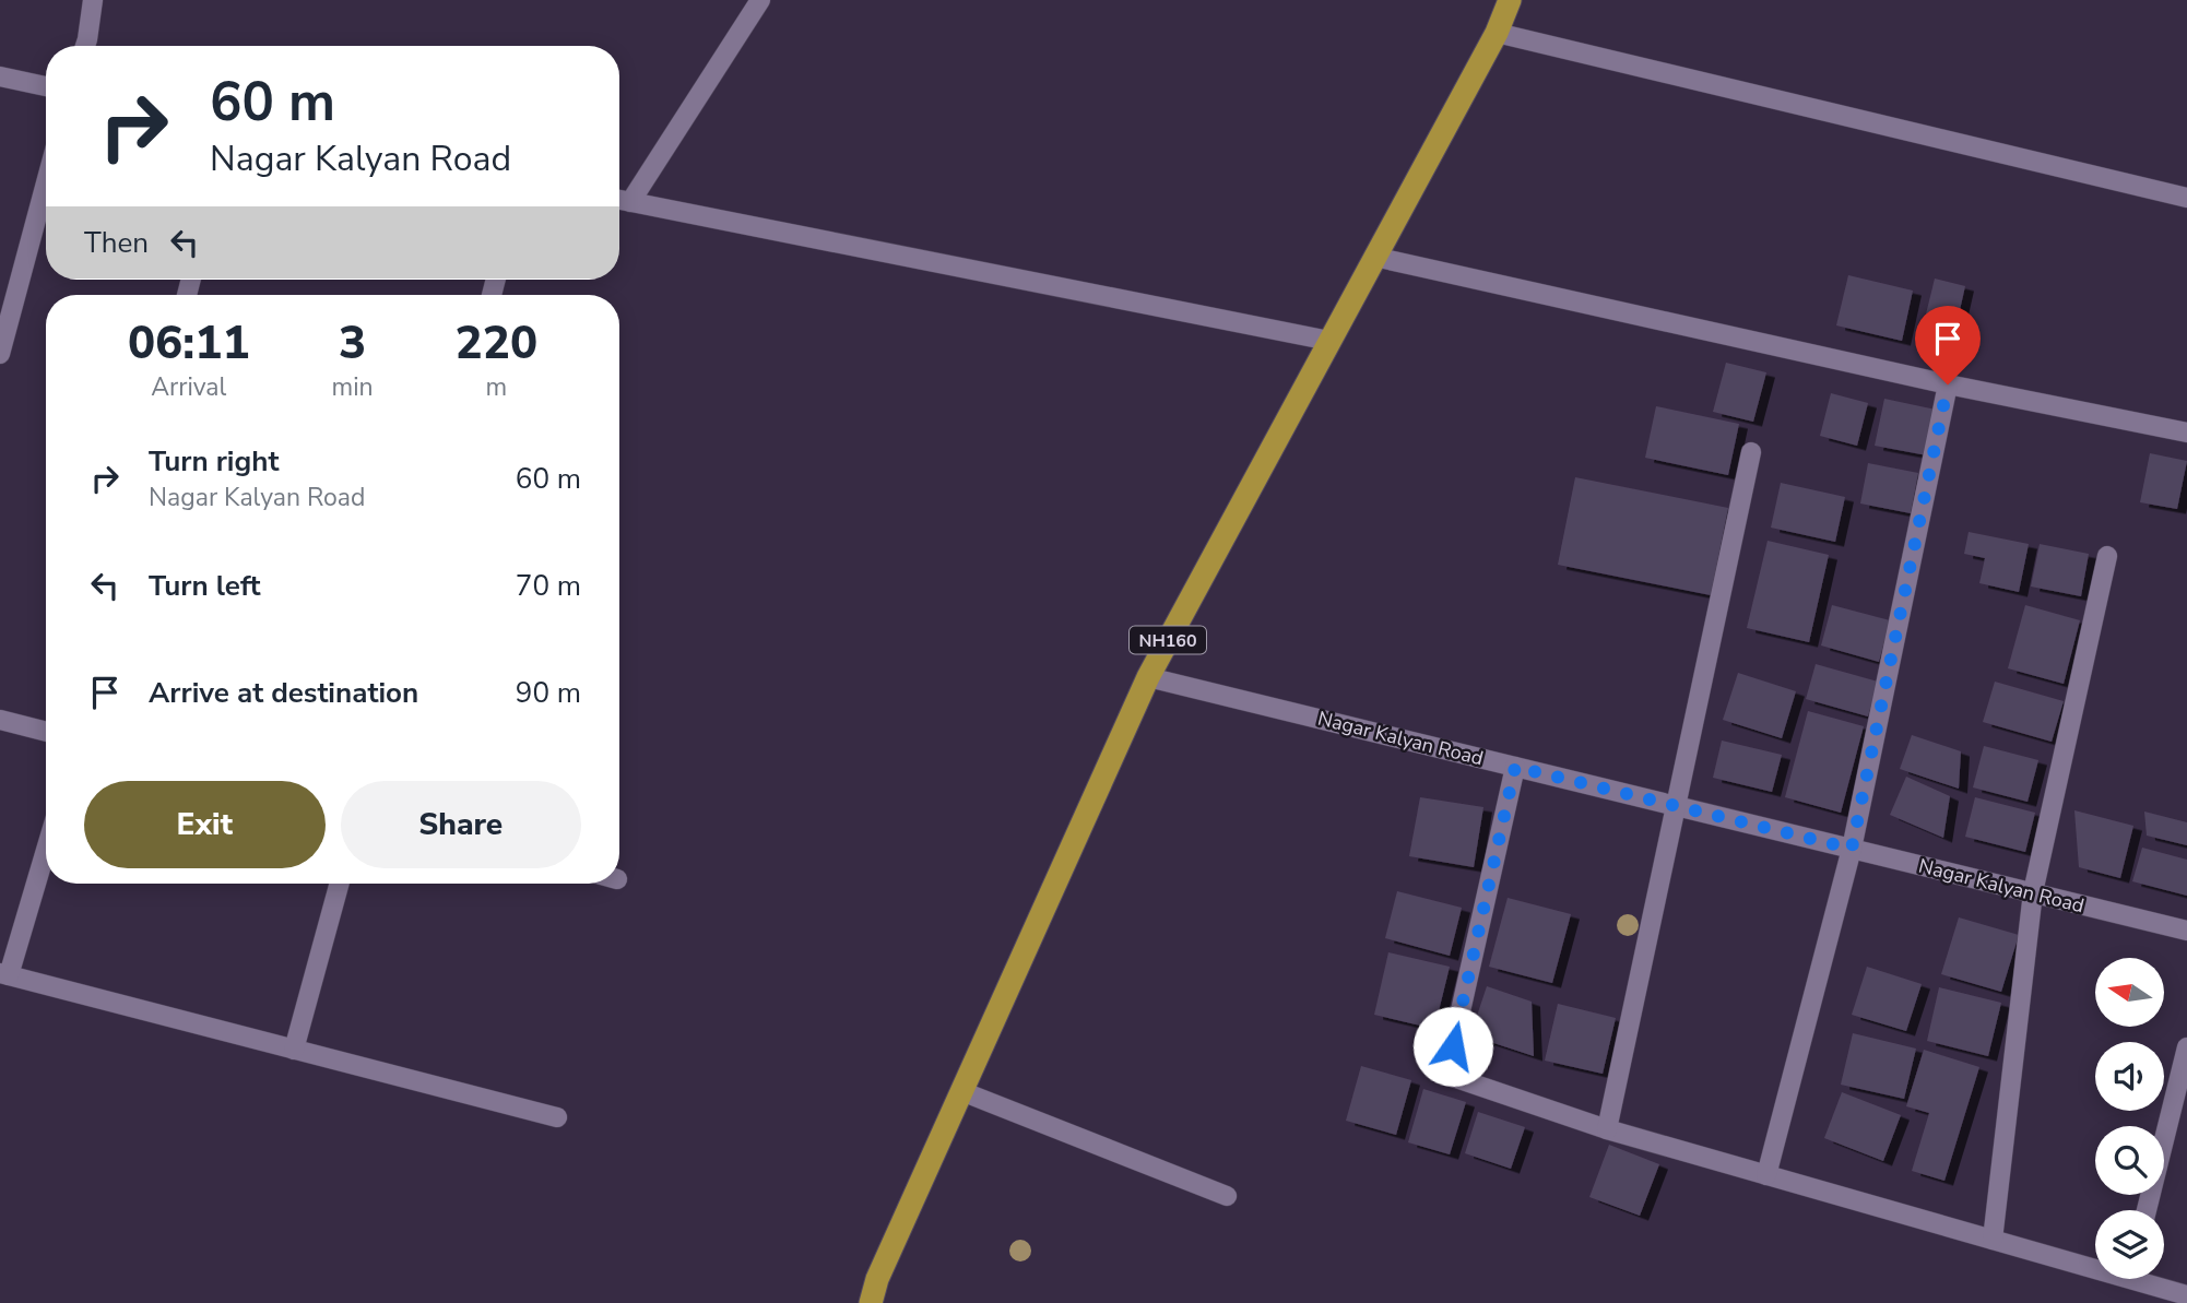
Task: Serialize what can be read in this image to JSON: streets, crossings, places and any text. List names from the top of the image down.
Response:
{
  "streets": {
    "highway": ["NH160"],
    "street": ["Nagar Kalyan Road"]
  },
  "crossings": [
    ["NH160", "Nagar Kalyan Road"]
  ],
  "north": "left",
  "page": {
    "turn": ["60 m", "Nagar Kalyan Road"],
    "then": "Then",
    "eta": [
      "06:11",
      "Arrival",
      "3",
      "min",
      "220",
      "m"
    ],
    "list": [
      {
        "name": "Turn right",
        "note": "Nagar Kalyan Road",
        "value": "60 m"
      },
      {
        "name": "Turn left",
        "value": "70 m"
      },
      {
        "name": "Arrive at destination",
        "value": "90 m"
      }
    ],
    "buttons": ["Exit", "Share"]
  }
}
